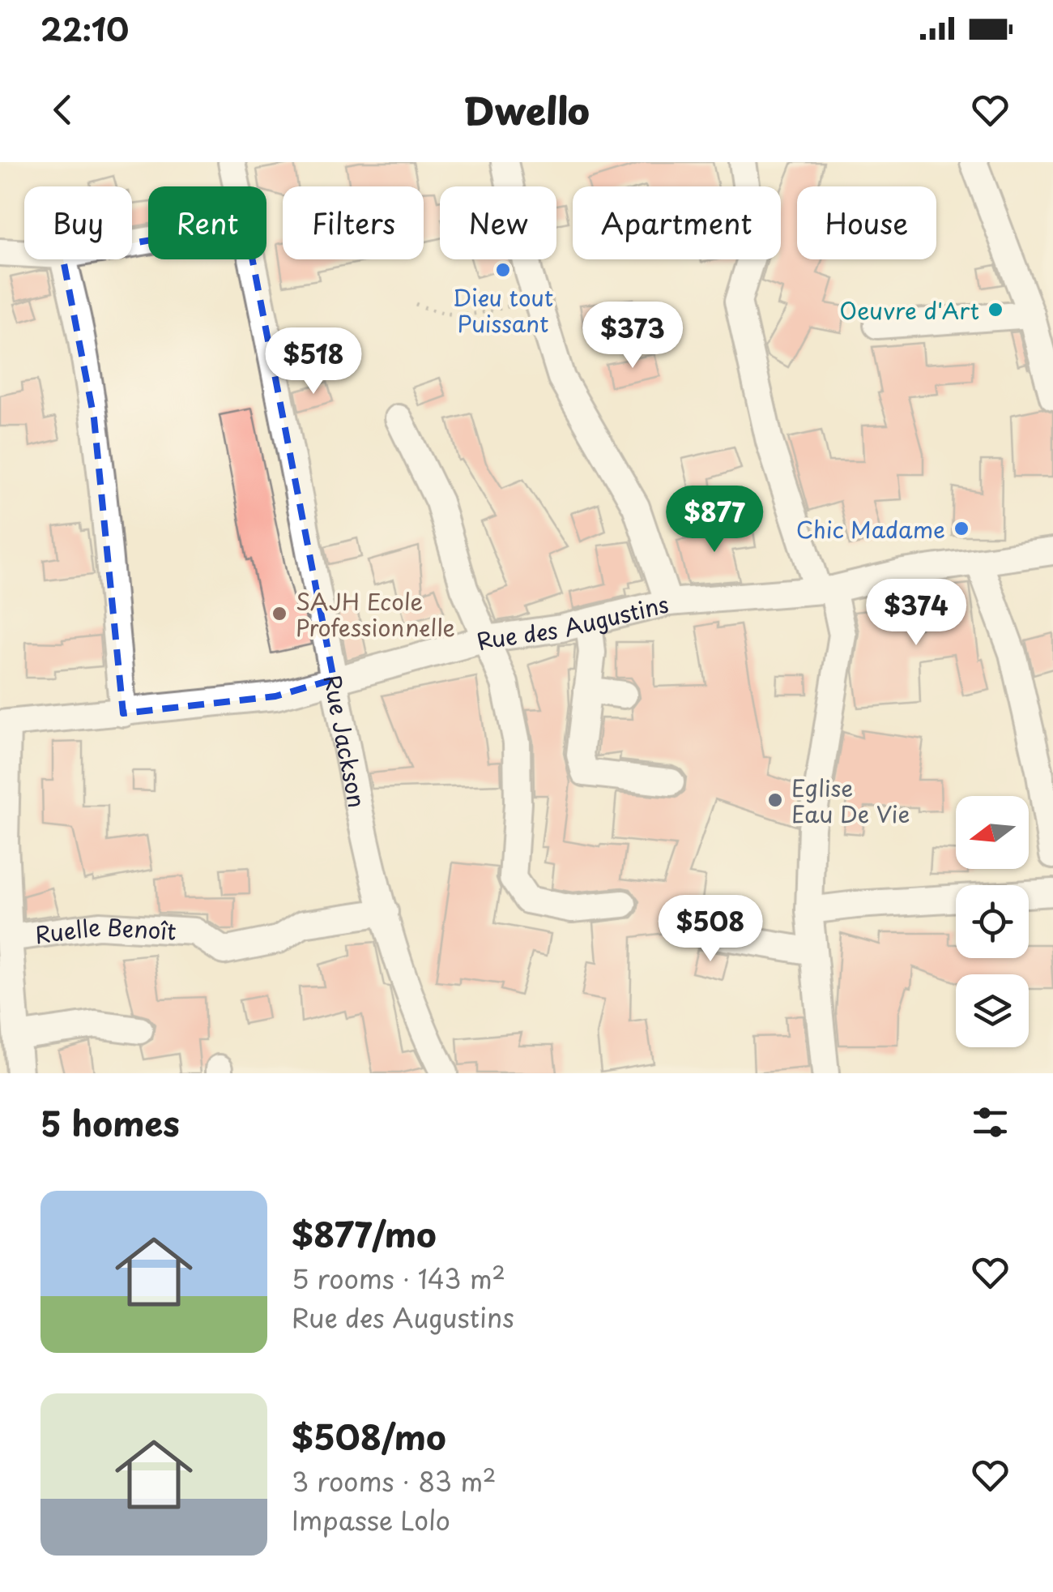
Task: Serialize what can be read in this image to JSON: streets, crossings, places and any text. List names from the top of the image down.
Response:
{
  "streets": {
    "street": ["Rue des Augustins", "Rue Jackson", "Ruelle Benoît"]
  },
  "crossings": [
    ["Rue des Augustins", "Rue Jackson"],
    ["Rue Jackson", "Ruelle Benoît"]
  ],
  "places": [
    "Dieu tout Puissant",
    "Oeuvre d'Art",
    "Chic Madame",
    "SAJH Ecole Professionnelle",
    "Eglise Eau De Vie"
  ],
  "north": "left",
  "page": {
    "status": "22:10",
    "header": "Dwello",
    "chip": [
      "Buy",
      "Rent",
      "Filters",
      "New",
      "Apartment",
      "House"
    ],
    "price": [
      "$373",
      "$518",
      "$877",
      "$374",
      "$508"
    ],
    "heading": "5 homes",
    "list": [
      {
        "name": "$877/mo",
        "note": "5 rooms · 143 m² · Rue des Augustins"
      },
      {
        "name": "$508/mo",
        "note": "3 rooms · 83 m² · Impasse Lolo"
      }
    ]
  }
}
